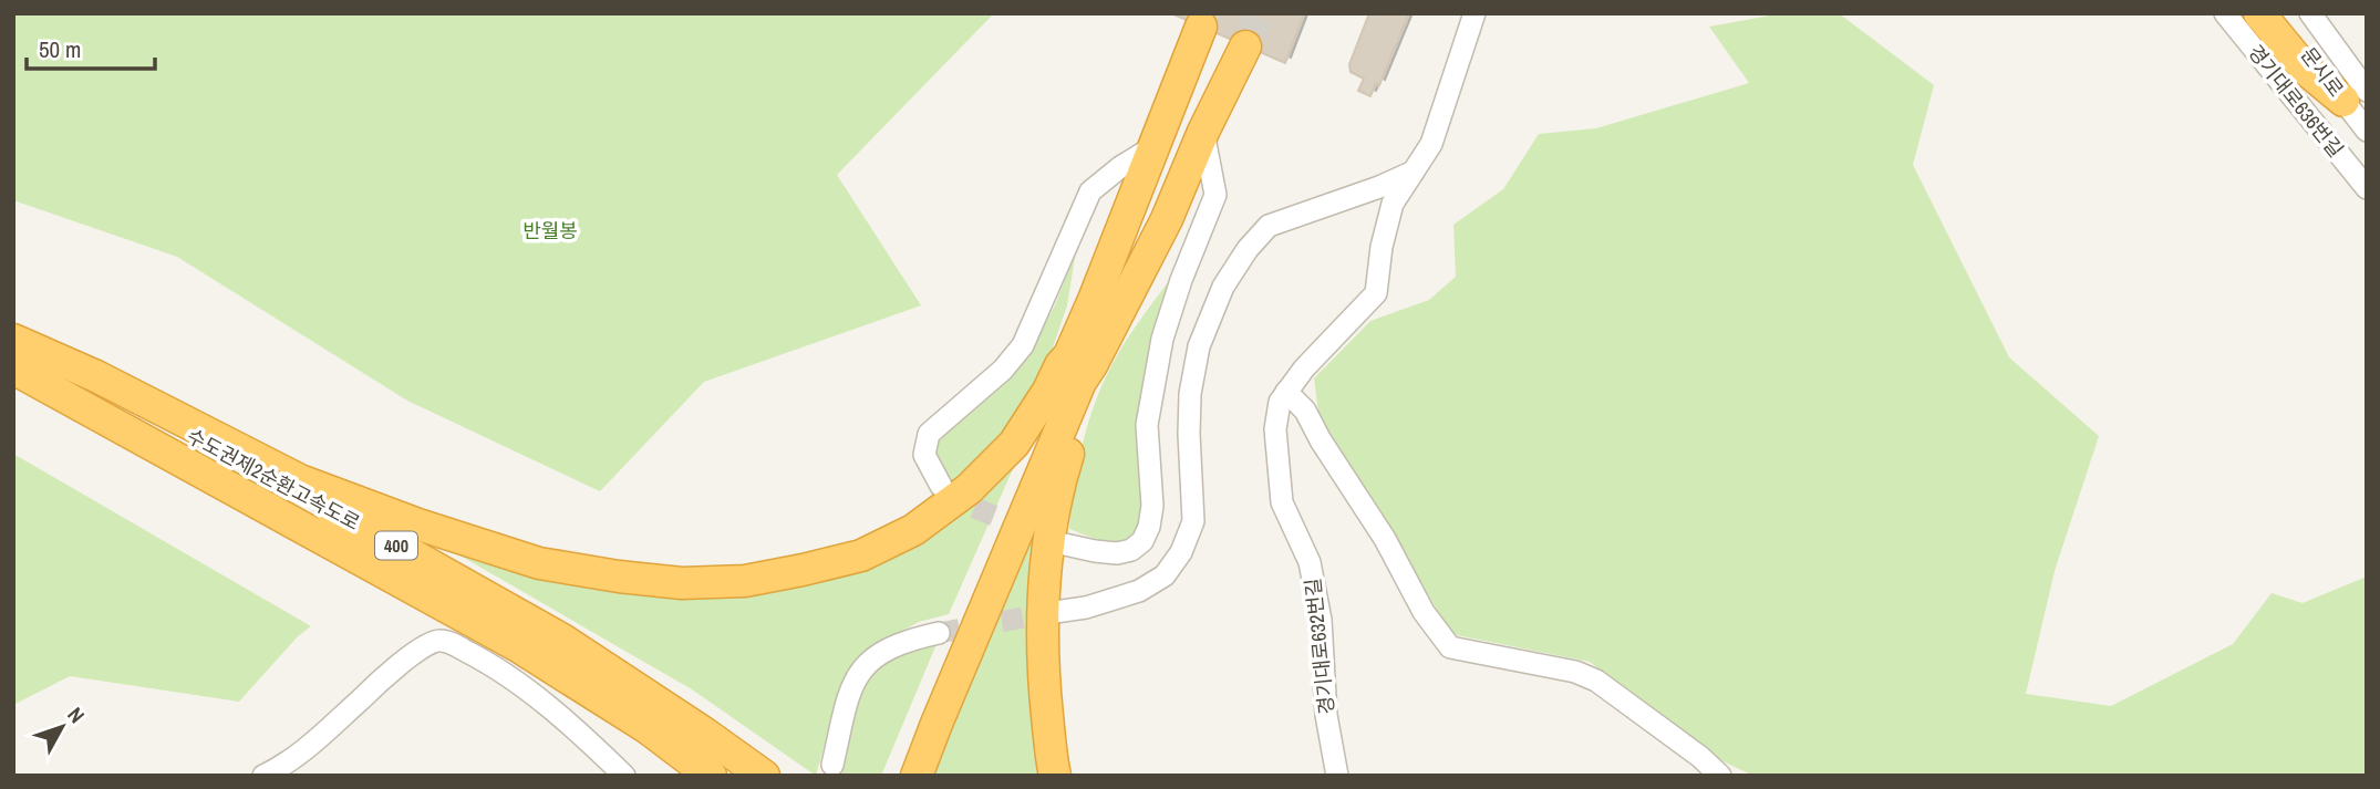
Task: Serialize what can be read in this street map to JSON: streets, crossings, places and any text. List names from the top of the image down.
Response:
{
  "streets": {
    "highway": ["수도권제2순환고속도로", "400"],
    "street": ["문시로", "경기대로636번길", "경기대로632번길"]
  },
  "parks": ["반월봉"],
  "scale_bar": "50 m",
  "north": "top right"
}
